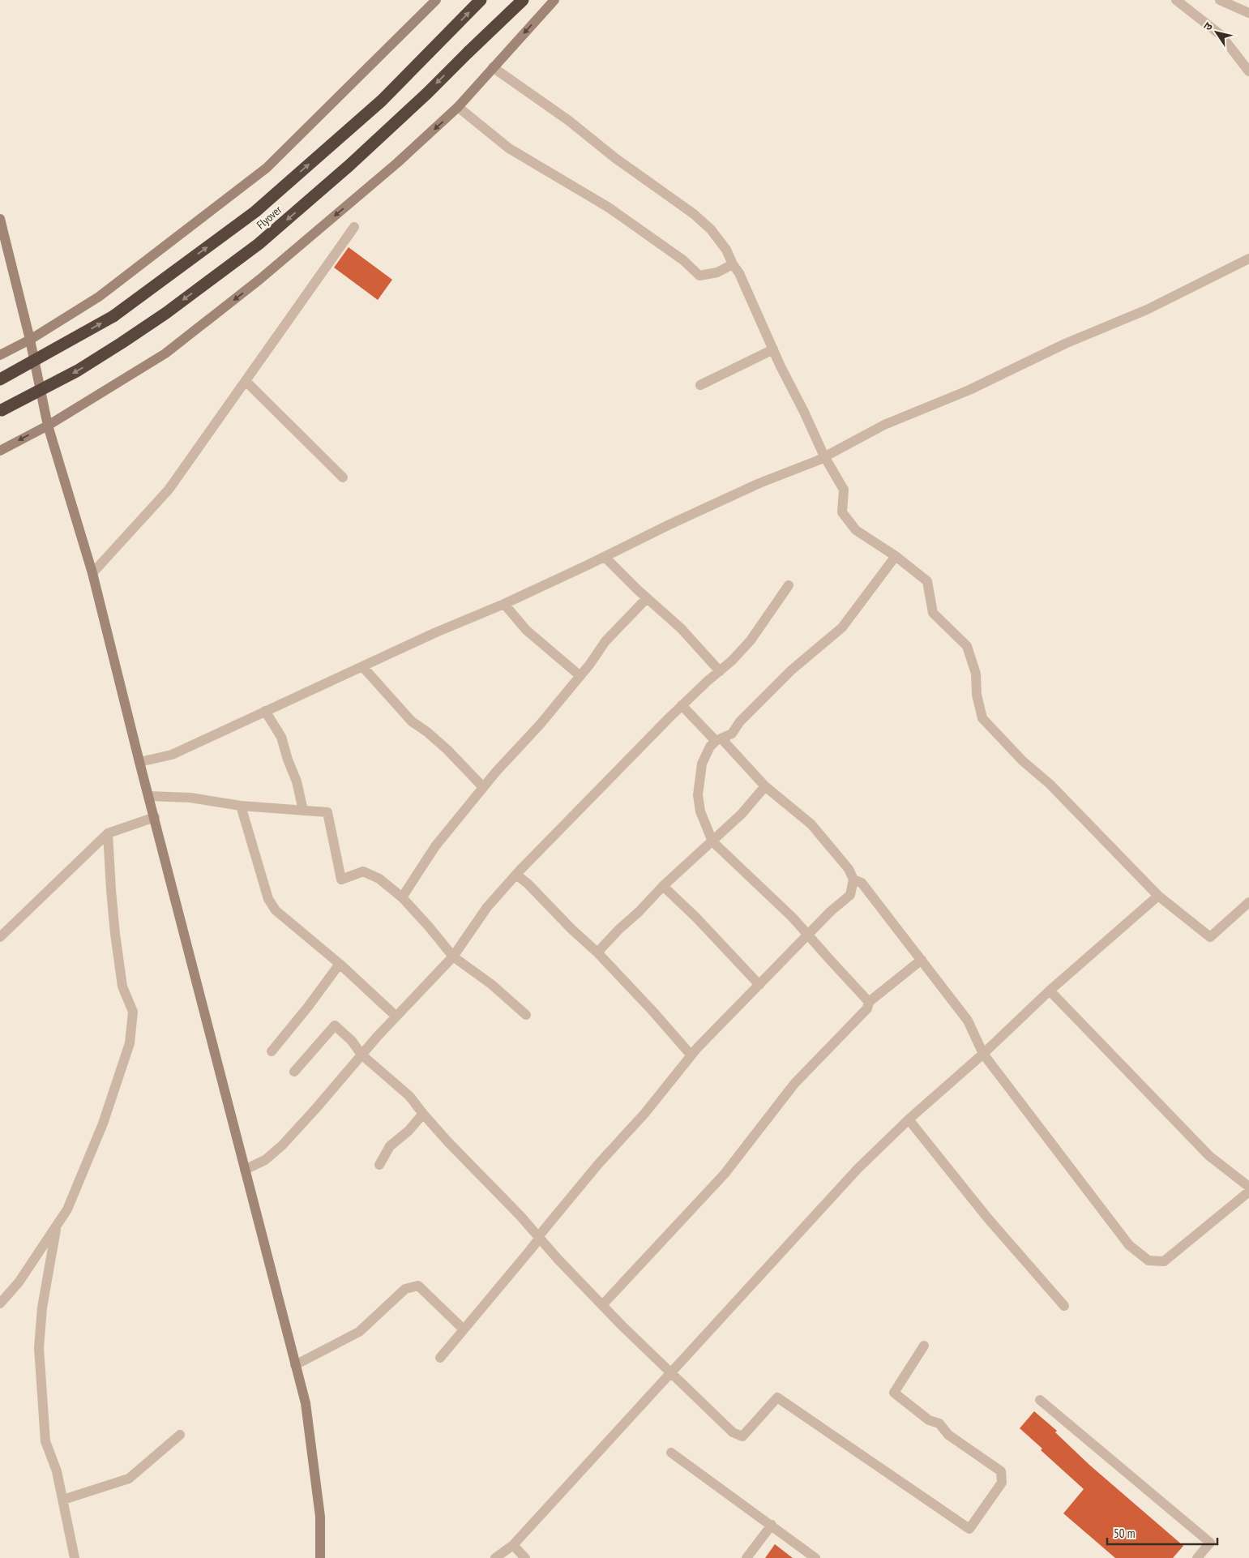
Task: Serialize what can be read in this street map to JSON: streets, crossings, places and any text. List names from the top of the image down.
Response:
{
  "streets": {
    "highway": ["Flyover"]
  },
  "scale_bar": "50 m",
  "north": "top left"
}
